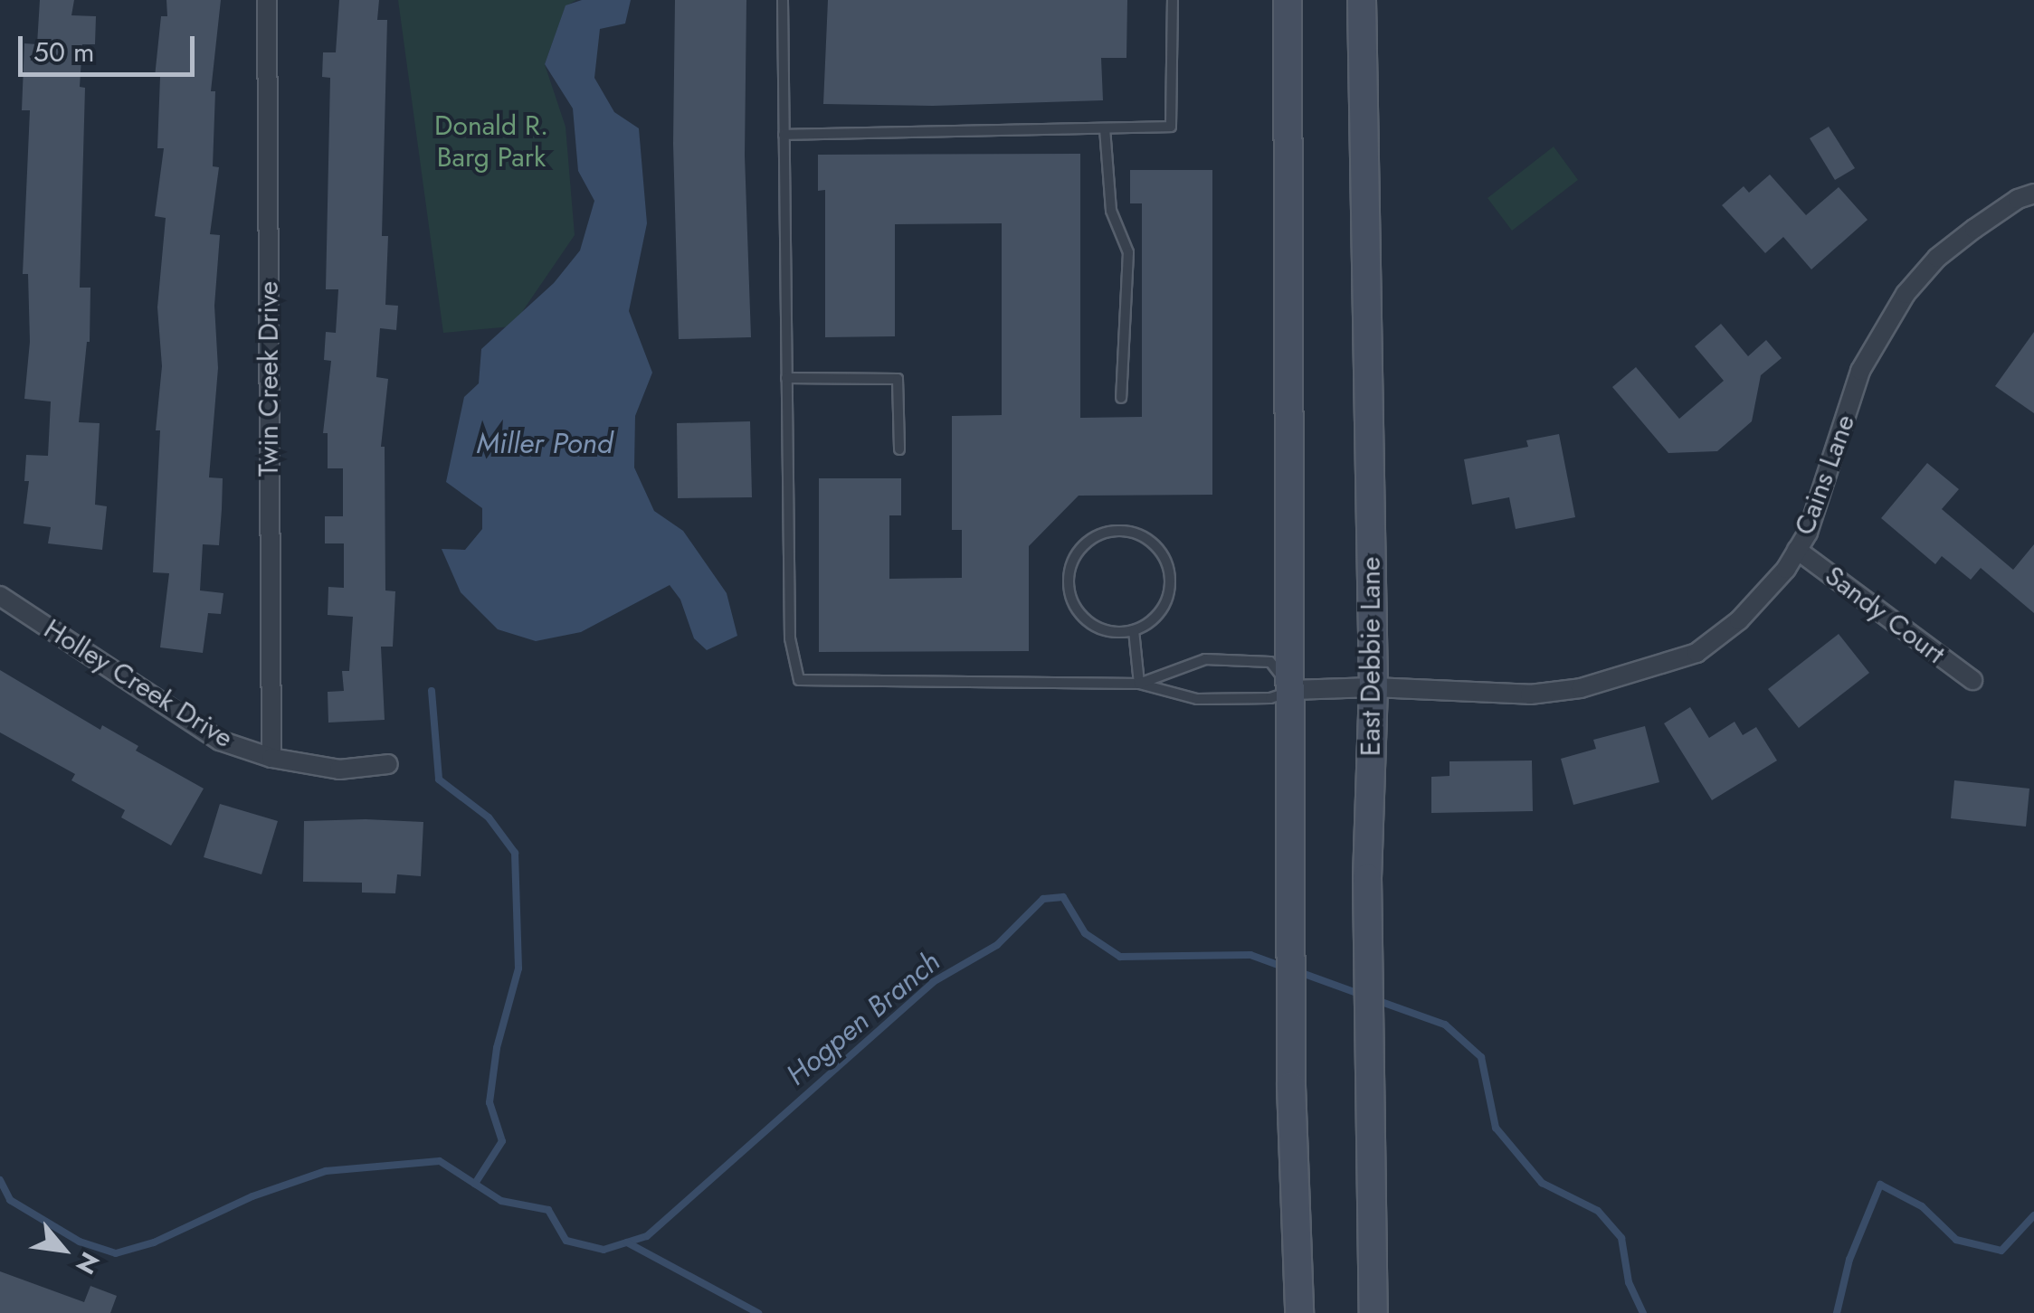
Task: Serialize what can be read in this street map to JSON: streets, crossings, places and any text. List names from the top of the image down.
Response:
{
  "streets": {
    "main road": ["East Debbie Lane"],
    "street": [
      "Twin Creek Drive",
      "Cains Lane",
      "Sandy Court",
      "Holley Creek Drive"
    ]
  },
  "crossings": [
    ["Twin Creek Drive", "Holley Creek Drive"],
    ["Cains Lane", "Sandy Court"],
    ["Cains Lane", "East Debbie Lane"]
  ],
  "water": ["Miller Pond", "Hogpen Branch"],
  "parks": ["Donald R. Barg Park"],
  "scale_bar": "50 m",
  "north": "bottom right"
}
